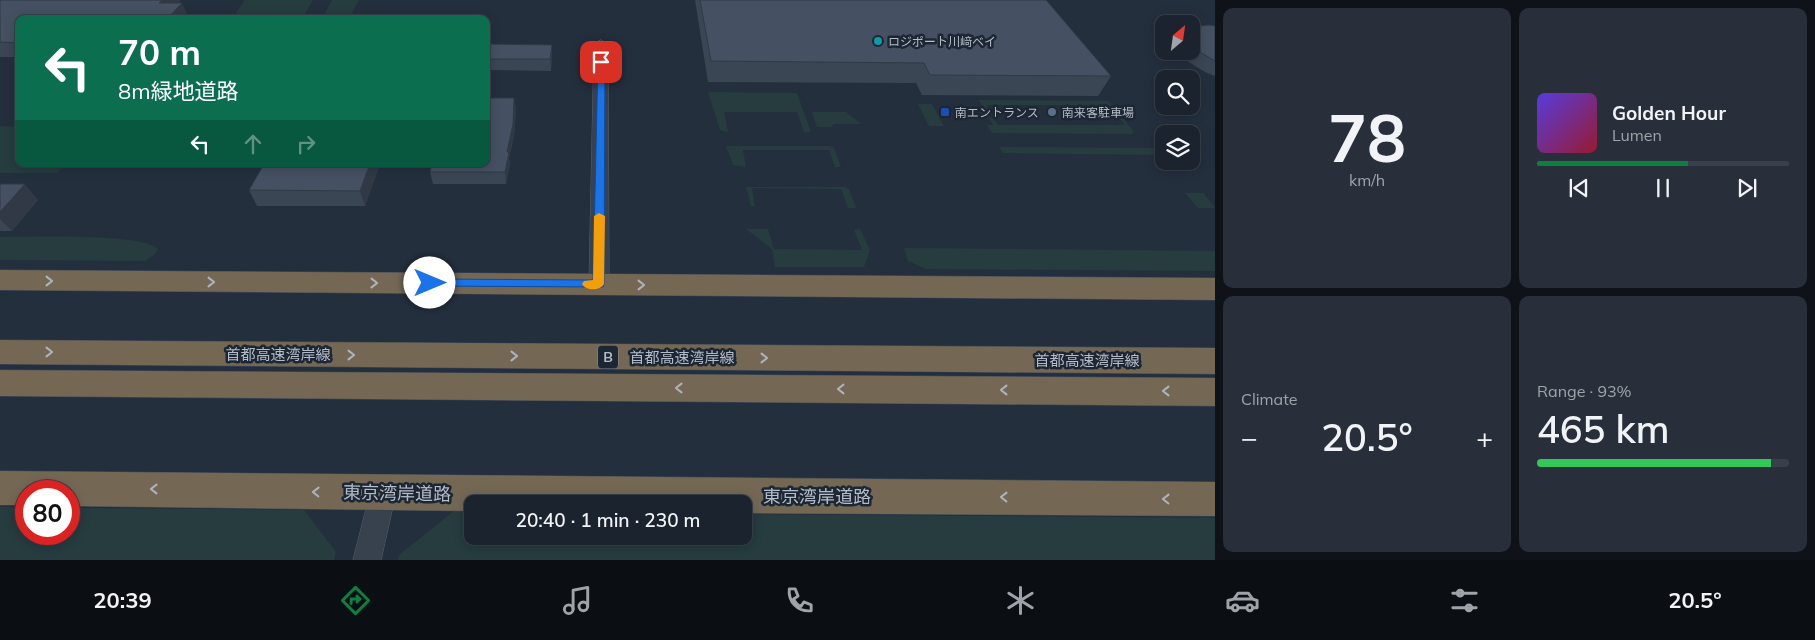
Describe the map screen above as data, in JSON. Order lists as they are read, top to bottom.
{
  "streets": {
    "highway": ["首都高速湾岸線", "B", "東京湾岸道路"]
  },
  "places": {
    "other": ["ロジポート川﨑ベイ", "南来客駐車場"],
    "transit": ["南エントランス"]
  },
  "north": "top right",
  "page": {
    "tile": [
      ["78", "km/h"],
      "Climate",
      ["Range · 93%", "465 km"]
    ],
    "turn": ["70 m", "8m緑地道路"],
    "song": ["Golden Hour", "Lumen"],
    "heat": ["−", "20.5°", "+"],
    "limit": "80",
    "trip": "20:40 · 1 min · 230 m",
    "tabs": ["20:39", "20.5°"]
  }
}
